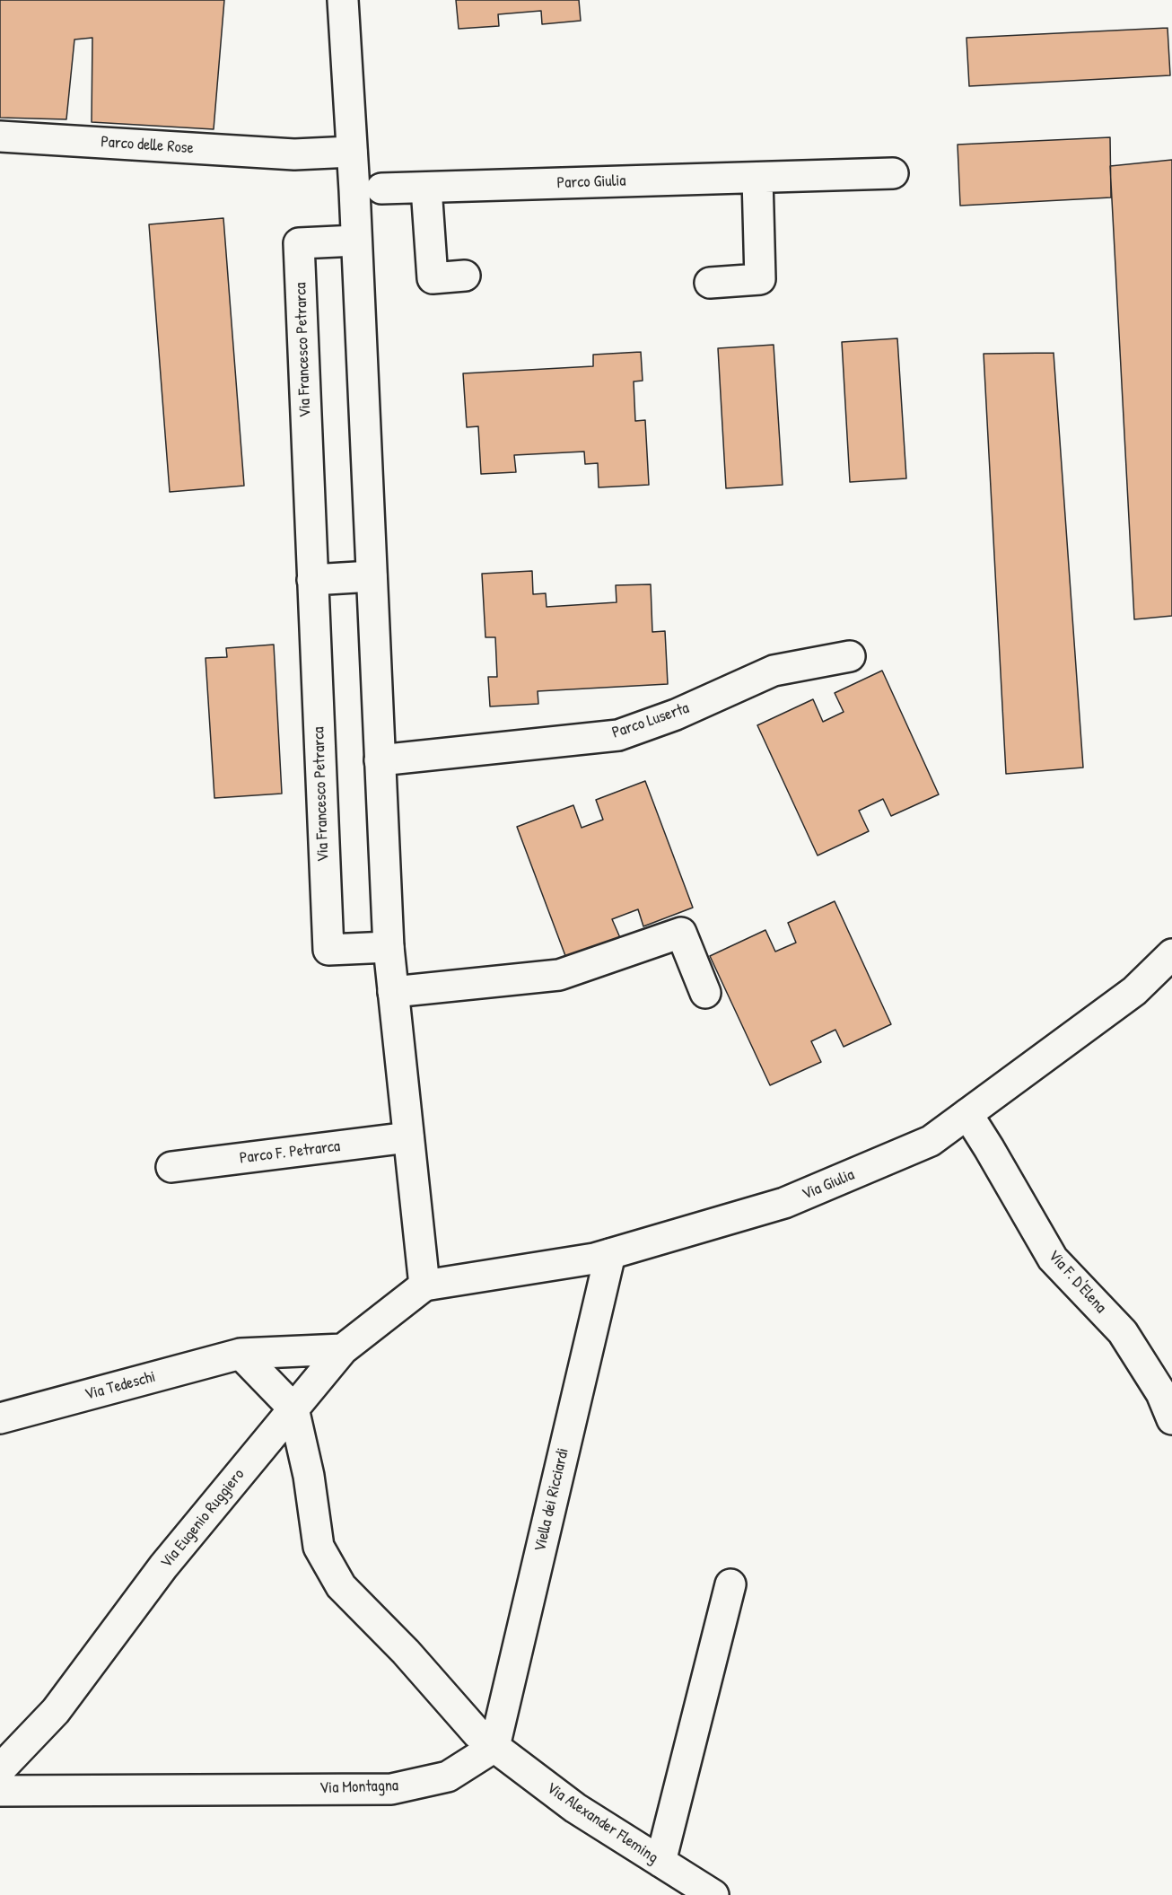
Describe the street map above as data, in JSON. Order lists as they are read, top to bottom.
{
  "streets": {
    "street": [
      "Parco delle Rose",
      "Parco Giulia",
      "Via Francesco Petrarca",
      "Parco Luserta",
      "Parco F. Petrarca",
      "Via Giulia",
      "Via F. D'Elena",
      "Via Tedeschi",
      "Viella dei Ricciardi",
      "Via Eugenio Ruggiero",
      "Via Montagna",
      "Via Alexander Fleming"
    ]
  },
  "crossings": [
    ["Via Giulia", "Via F. D'Elena"],
    ["Via Giulia", "Viella dei Ricciardi"],
    ["Via Giulia", "Via Eugenio Ruggiero"],
    ["Via Tedeschi", "Via Eugenio Ruggiero"],
    ["Viella dei Ricciardi", "Via Montagna"],
    ["Viella dei Ricciardi", "Via Alexander Fleming"],
    ["Via Montagna", "Via Alexander Fleming"]
  ]
}
